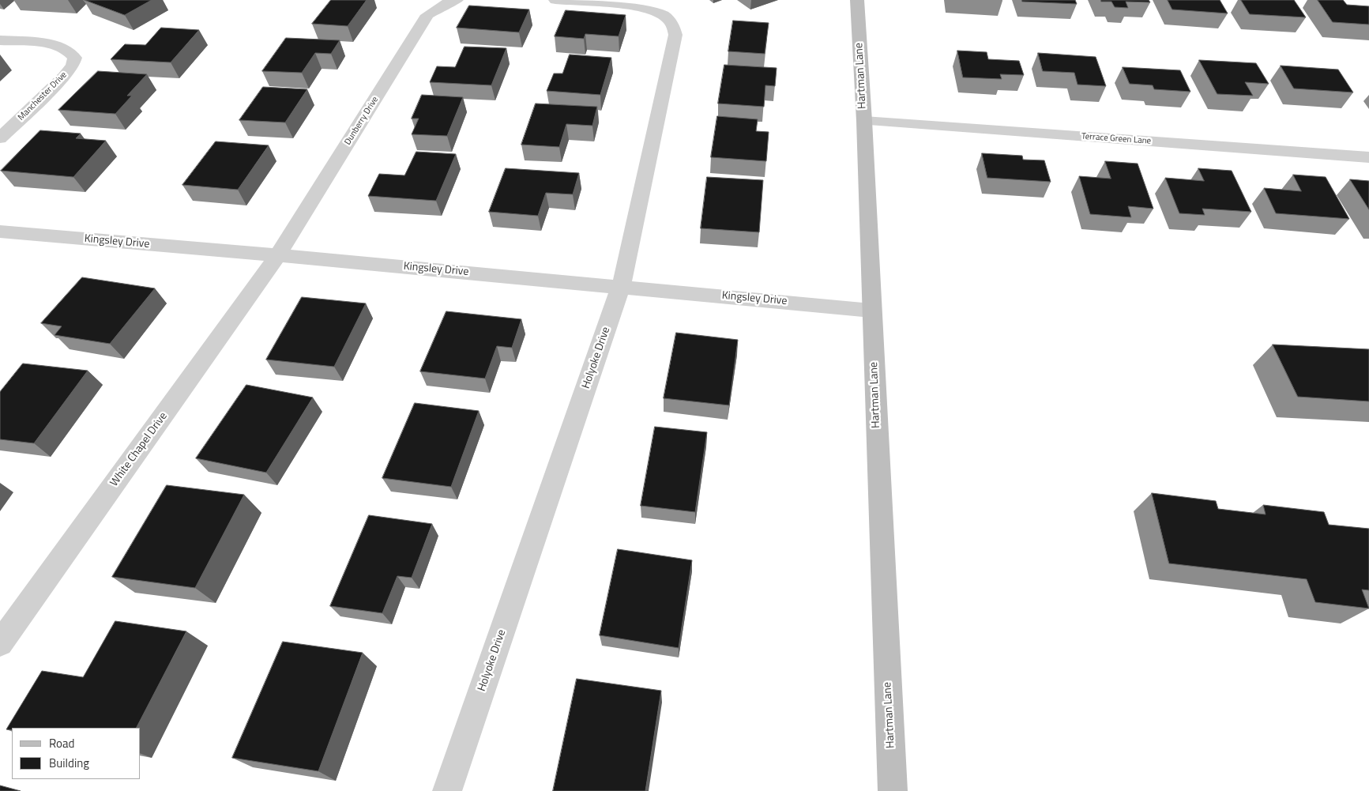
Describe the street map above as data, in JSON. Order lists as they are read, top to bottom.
{
  "streets": {
    "street": [
      "Hartman Lane",
      "Manchester Drive",
      "Dunberry Drive",
      "Terrace Green Lane",
      "Kingsley Drive",
      "Holyoke Drive",
      "White Chapel Drive"
    ]
  },
  "crossings": [
    ["Hartman Lane", "Terrace Green Lane"],
    ["Hartman Lane", "Kingsley Drive"],
    ["Dunberry Drive", "Kingsley Drive"],
    ["Dunberry Drive", "White Chapel Drive"],
    ["Kingsley Drive", "Holyoke Drive"],
    ["Kingsley Drive", "White Chapel Drive"]
  ],
  "legend": ["Road", "Building"]
}
